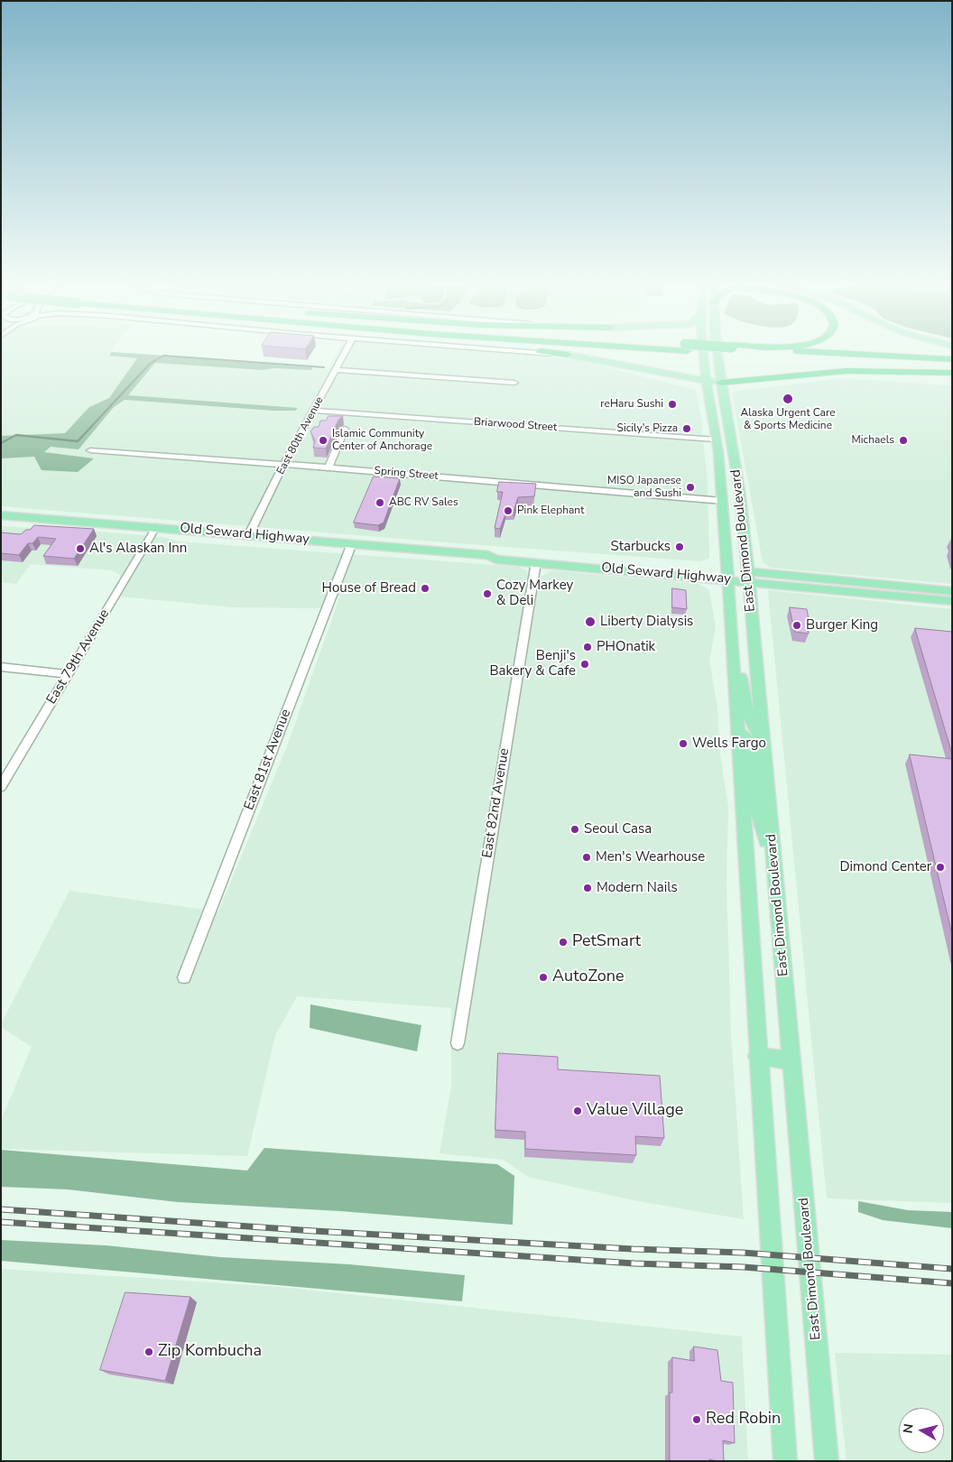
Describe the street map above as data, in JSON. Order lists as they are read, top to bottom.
{
  "streets": {
    "main road": ["Old Seward Highway", "East Dimond Boulevard"],
    "street": [
      "Briarwood Street",
      "East 80th Avenue",
      "Spring Street",
      "East 79th Avenue",
      "East 81st Avenue",
      "East 82nd Avenue"
    ]
  },
  "crossings": [
    ["Briarwood Street", "East 80th Avenue"],
    ["Briarwood Street", "East Dimond Boulevard"],
    ["East 80th Avenue", "Spring Street"],
    ["East 80th Avenue", "Old Seward Highway"],
    ["Spring Street", "East Dimond Boulevard"],
    ["Old Seward Highway", "East Dimond Boulevard"],
    ["Old Seward Highway", "East 79th Avenue"],
    ["Old Seward Highway", "East 81st Avenue"],
    ["Old Seward Highway", "East 82nd Avenue"]
  ],
  "places": [
    "Alaska Urgent Care & Sports Medicine",
    "reHaru Sushi",
    "Sicily's Pizza",
    "Islamic Community Center of Anchorage",
    "Michaels",
    "MISO Japanese and Sushi",
    "ABC RV Sales",
    "Pink Elephant",
    "Starbucks",
    "Al's Alaskan Inn",
    "House of Bread",
    "Cozy Markey & Deli",
    "Liberty Dialysis",
    "Burger King",
    "PHOnatik",
    "Benji's Bakery & Cafe",
    "Wells Fargo",
    "Seoul Casa",
    "Men's Wearhouse",
    "Dimond Center",
    "Modern Nails",
    "PetSmart",
    "AutoZone",
    "Value Village",
    "Zip Kombucha",
    "Red Robin"
  ],
  "north": "left"
}
